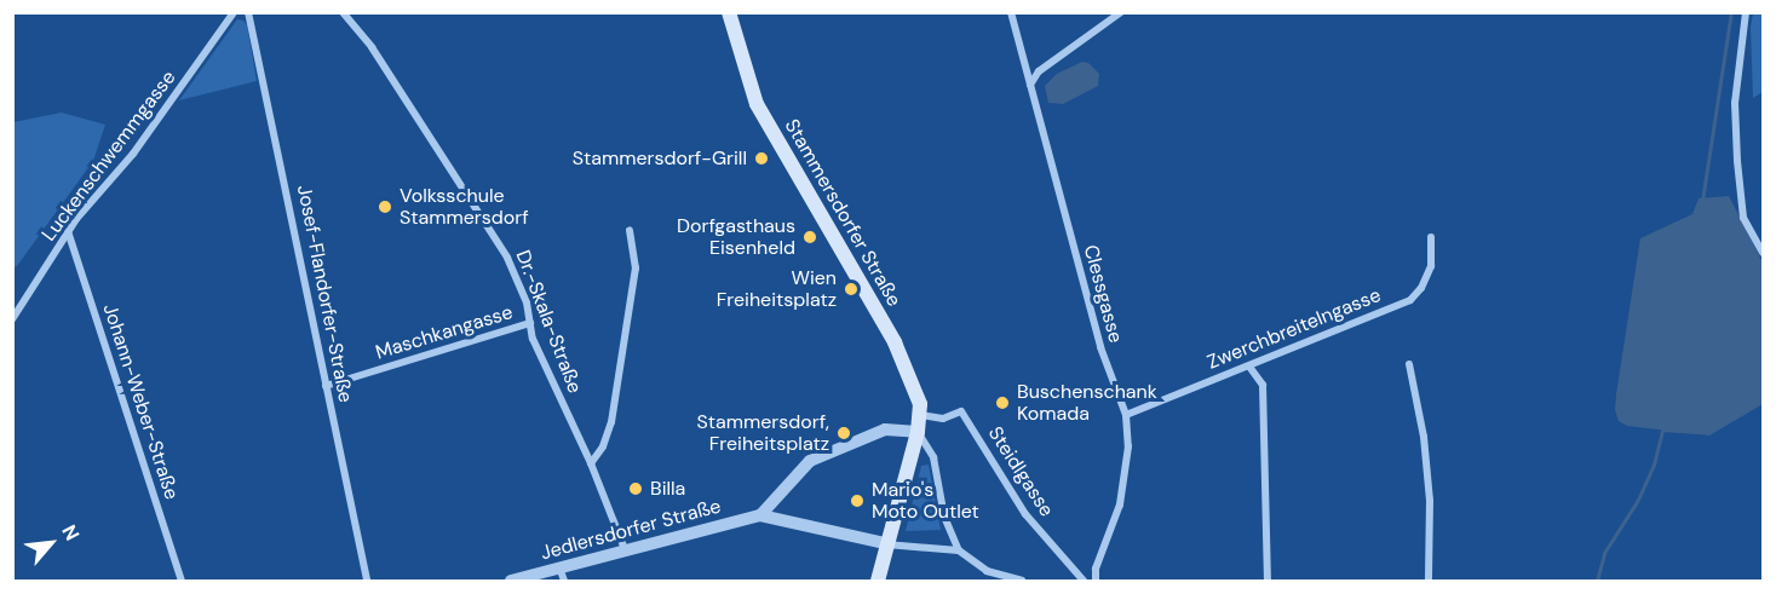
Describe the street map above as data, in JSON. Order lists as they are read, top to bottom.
{
  "streets": {
    "main road": ["Stammersdorfer Straße"],
    "street": [
      "Luckenschwemmgasse",
      "Josef-Flandorfer-Straße",
      "Clessgasse",
      "Dr.-Skala-Straße",
      "Zwerchbreitelngasse",
      "Maschkangasse",
      "Johann-Weber-Straße",
      "Steidlgasse",
      "Jedlersdorfer Straße"
    ]
  },
  "crossings": [
    ["Luckenschwemmgasse", "Johann-Weber-Straße"],
    ["Stammersdorfer Straße", "Steidlgasse"],
    ["Josef-Flandorfer-Straße", "Maschkangasse"],
    ["Clessgasse", "Zwerchbreitelngasse"],
    ["Dr.-Skala-Straße", "Maschkangasse"],
    ["Dr.-Skala-Straße", "Jedlersdorfer Straße"]
  ],
  "places": [
    "Stammersdorf-Grill",
    "Volksschule Stammersdorf",
    "Dorfgasthaus Eisenheld",
    "Wien Freiheitsplatz",
    "Buschenschank Komada",
    "Stammersdorf, Freiheitsplatz",
    "Billa",
    "Mario's Moto Outlet"
  ],
  "north": "top right"
}
